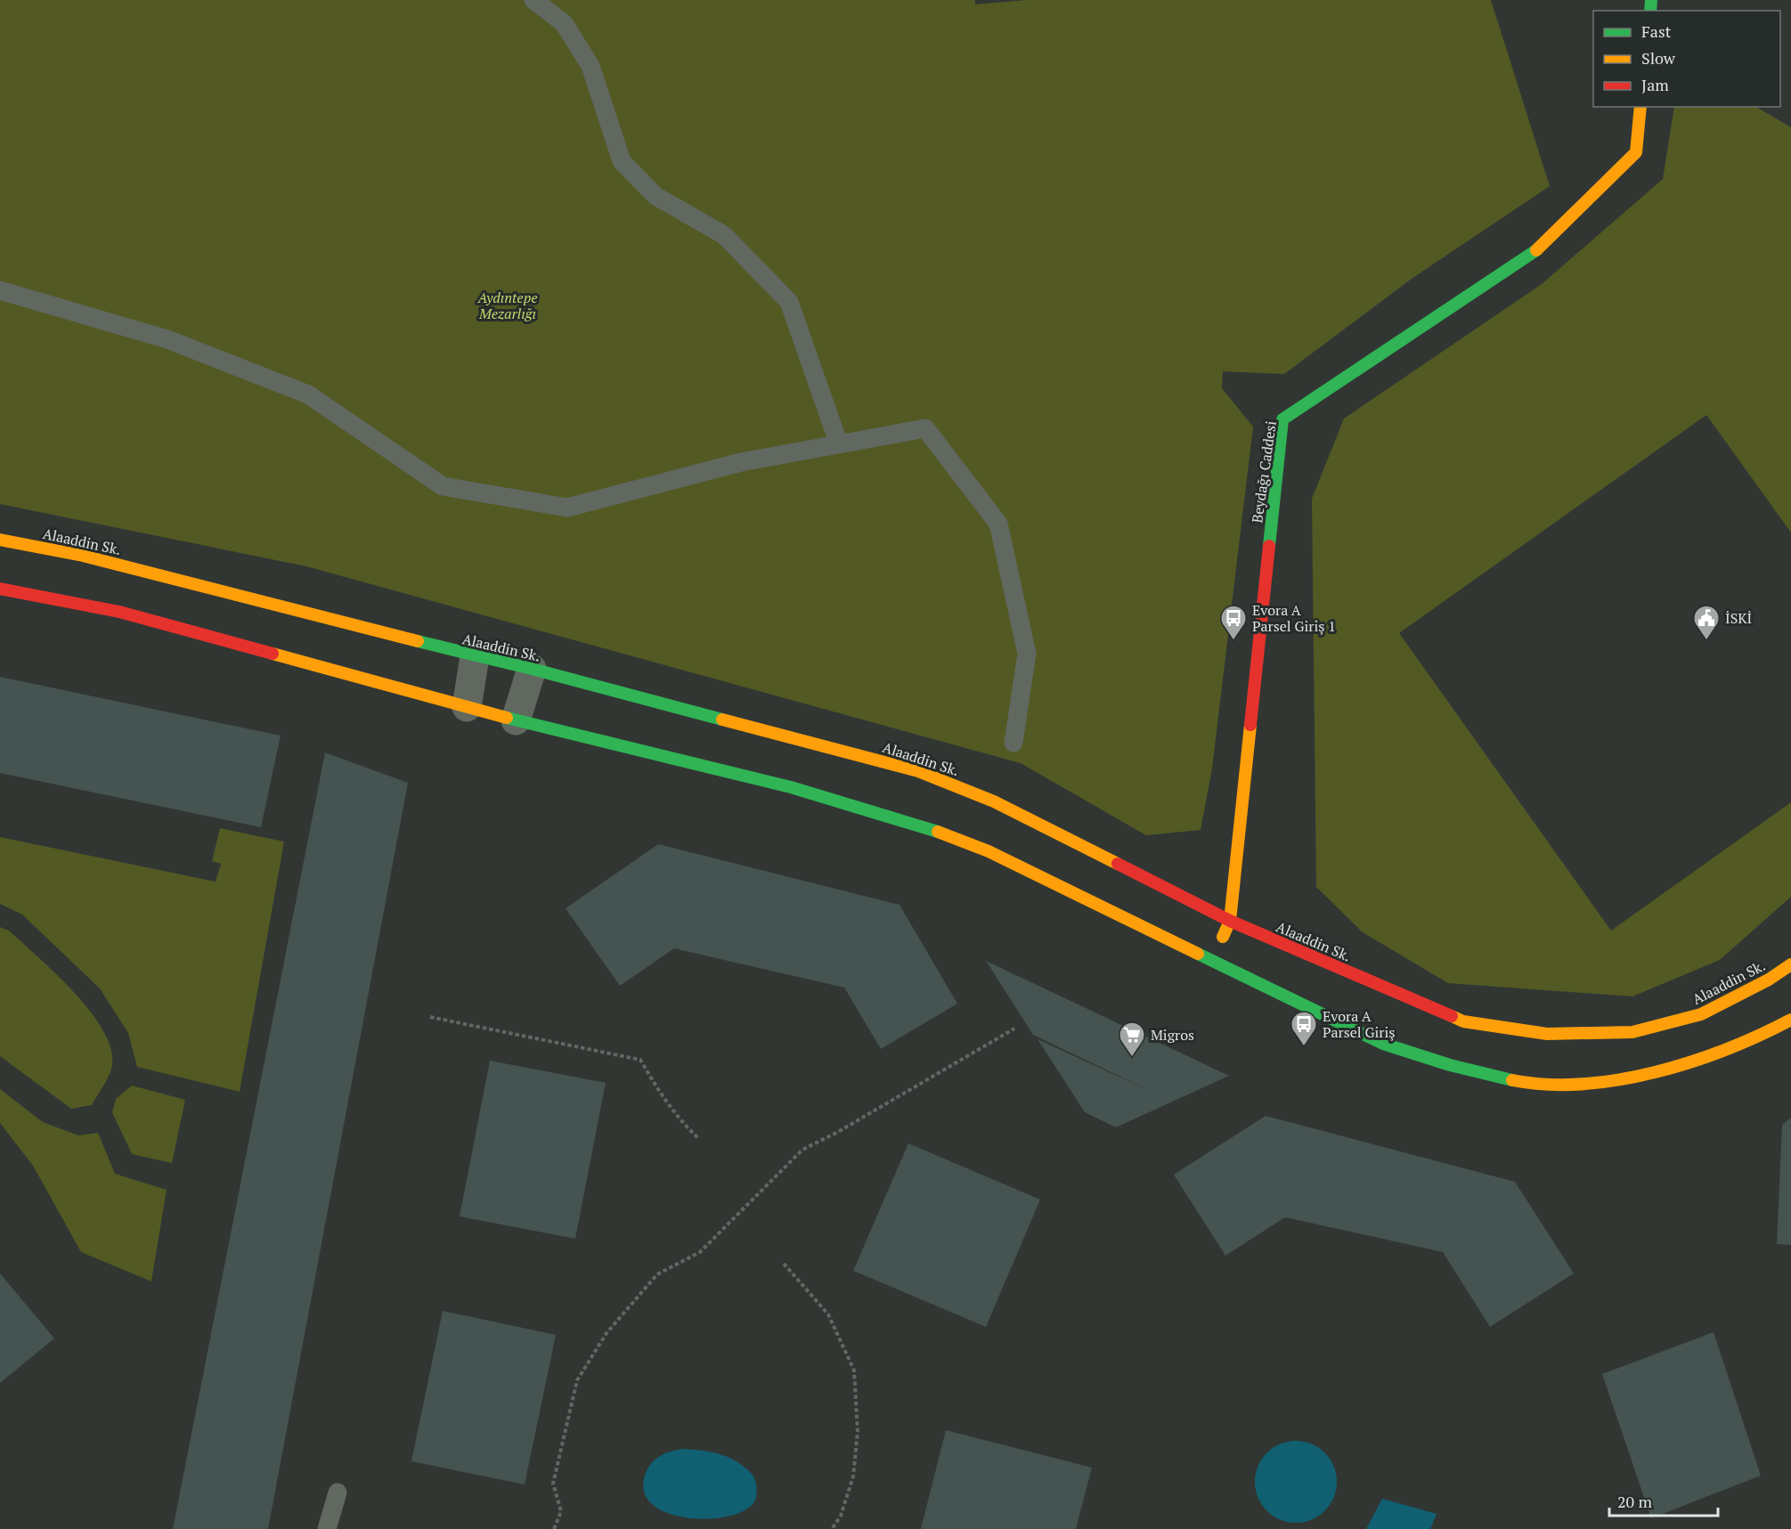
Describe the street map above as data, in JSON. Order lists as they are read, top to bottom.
{
  "streets": {
    "street": ["Beydağı Caddesi", "Alaaddin Sk."]
  },
  "crossings": [
    ["Beydağı Caddesi", "Alaaddin Sk."]
  ],
  "parks": ["Aydıntepe Mezarlığı"],
  "places": {
    "bus stop": ["Evora A Parsel Giriş 1", "Evora A Parsel Giriş"],
    "public building": ["İSKİ"],
    "supermarket": ["Migros"]
  },
  "legend": ["Fast", "Slow", "Jam"],
  "scale_bar": "20 m"
}
